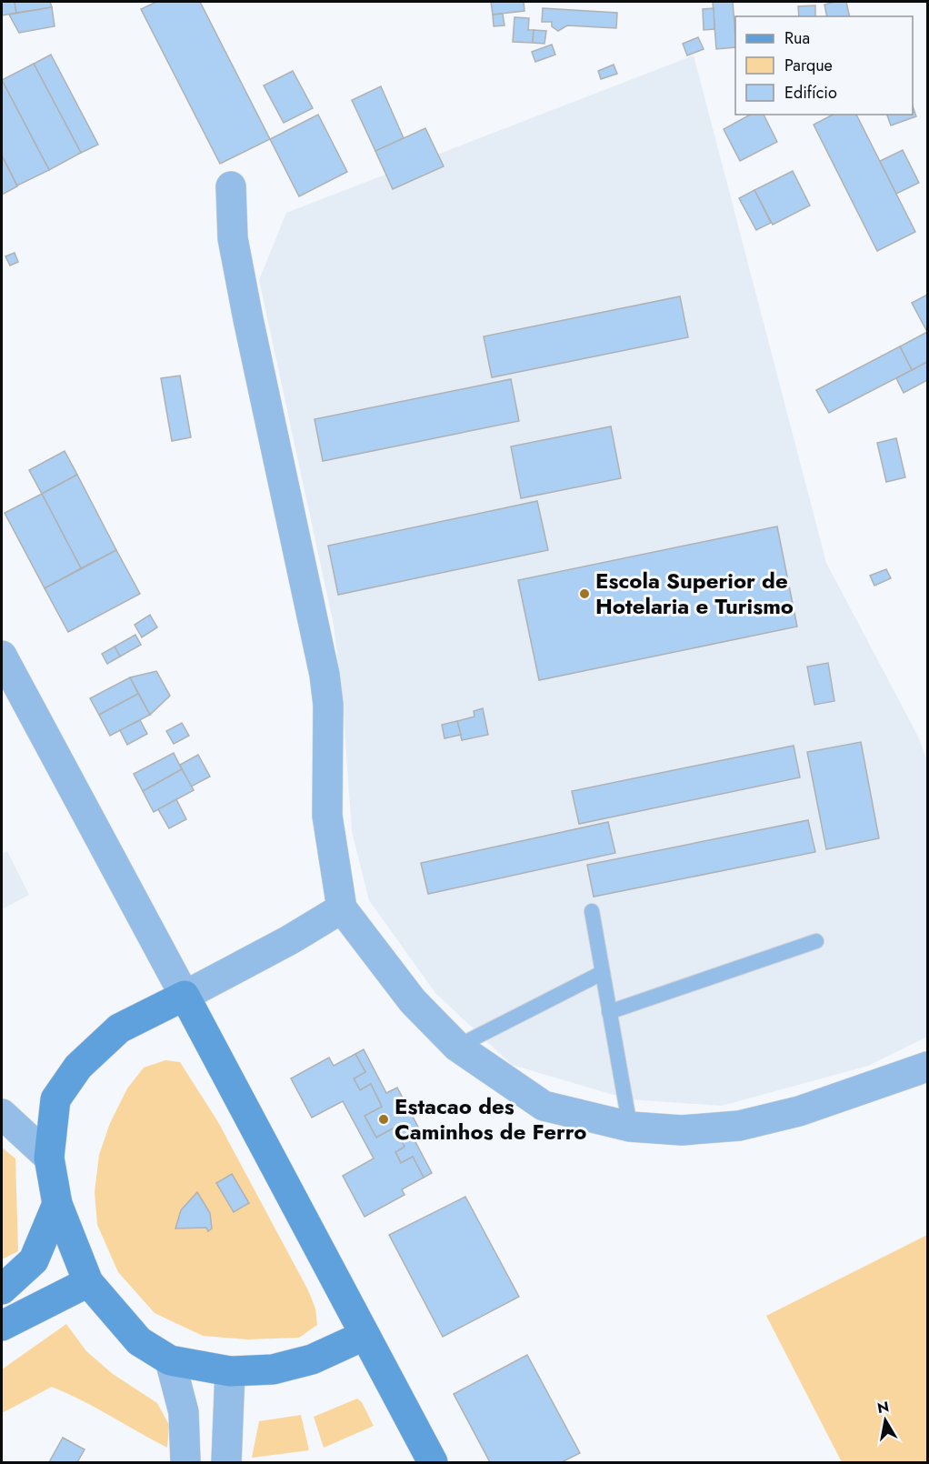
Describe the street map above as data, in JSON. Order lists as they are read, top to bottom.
{
  "places": ["Escola Superior de Hotelaria e Turismo", "Estacao des Caminhos de Ferro"],
  "legend": ["Rua", "Parque", "Edifício"],
  "north": "top"
}
